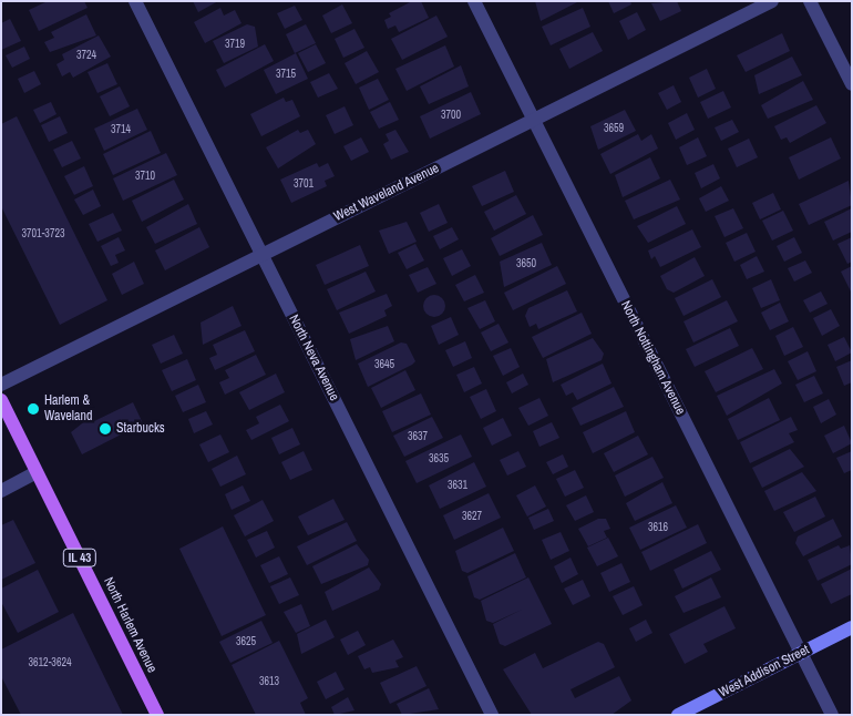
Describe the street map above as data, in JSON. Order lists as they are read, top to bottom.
{
  "streets": {
    "main road": ["IL 43", "North Harlem Avenue"],
    "street": [
      "West Waveland Avenue",
      "North Neva Avenue",
      "North Nottingham Avenue",
      "West Addison Street"
    ]
  },
  "crossings": [
    ["West Waveland Avenue", "North Neva Avenue"],
    ["West Waveland Avenue", "North Nottingham Avenue"],
    ["North Nottingham Avenue", "West Addison Street"]
  ],
  "places": ["Harlem & Waveland", "Starbucks"],
  "house_numbers": [
    "3719",
    "3724",
    "3715",
    "3700",
    "3659",
    "3714",
    "3710",
    "3701",
    "3701-3723",
    "3650",
    "3645",
    "3637",
    "3635",
    "3631",
    "3627",
    "3616",
    "3625",
    "3612-3624",
    "3613"
  ]
}
